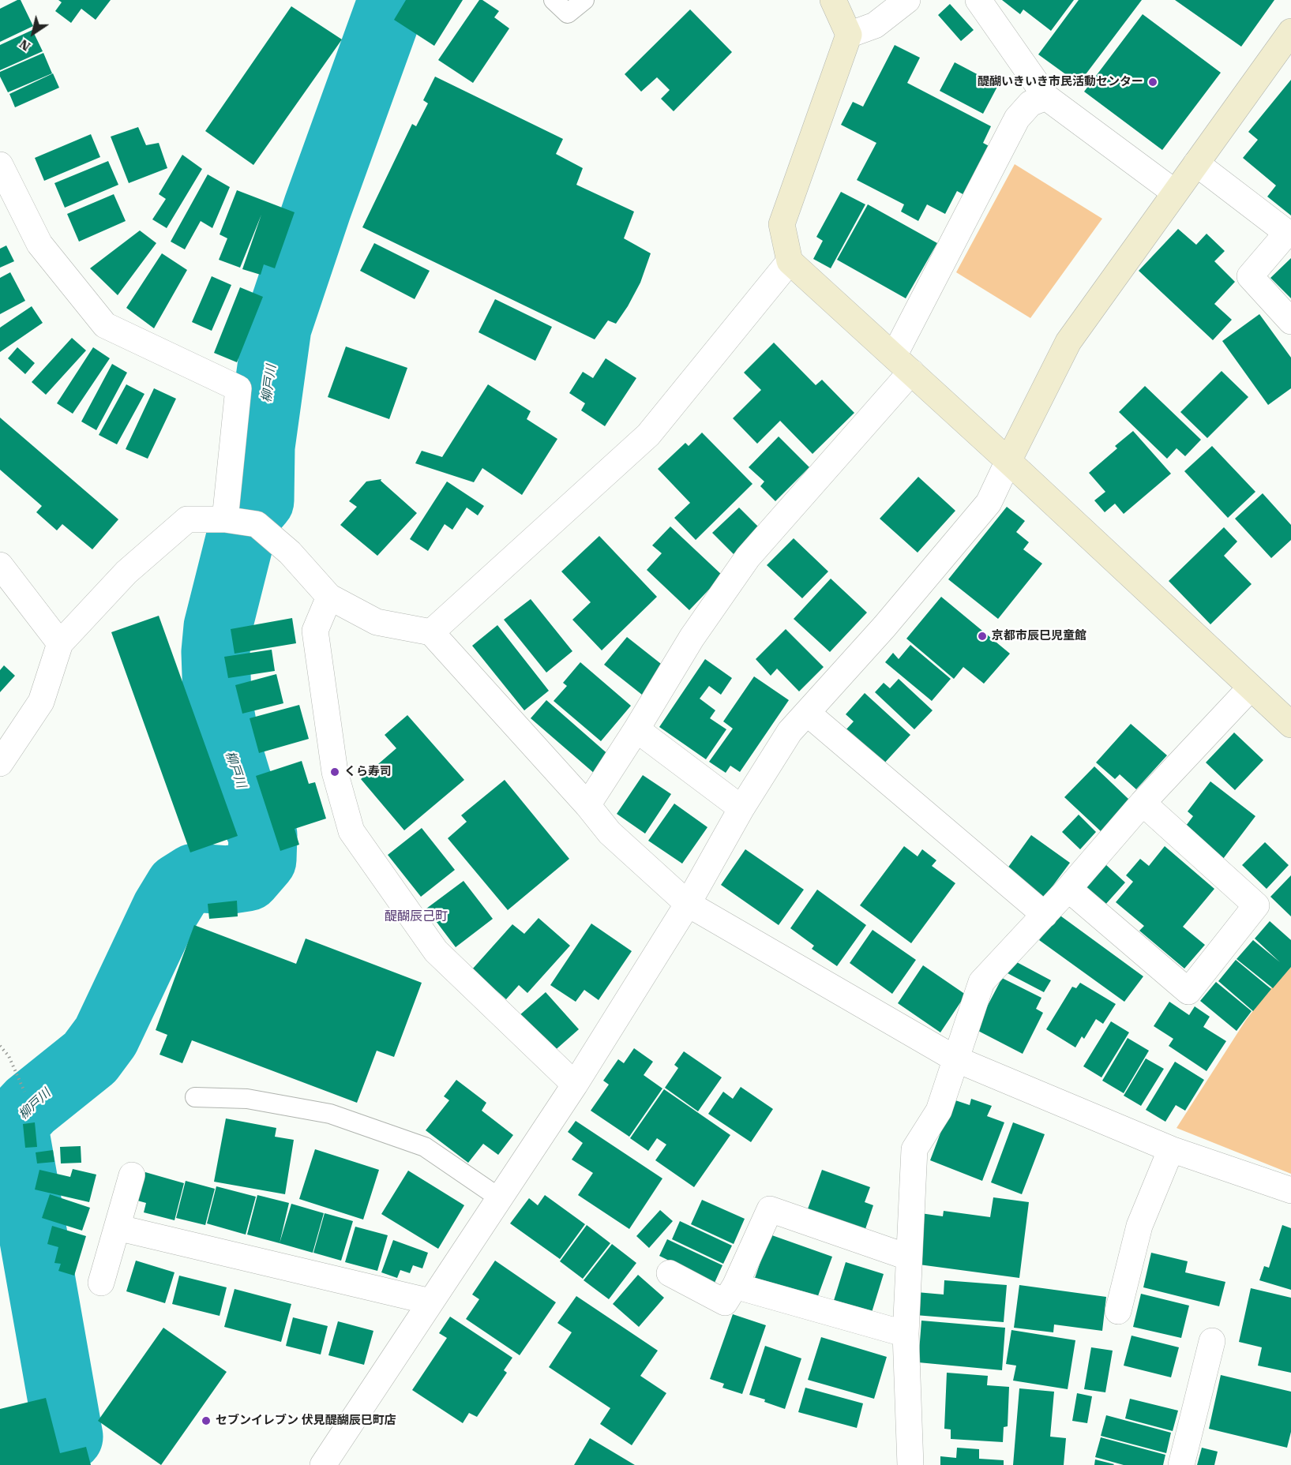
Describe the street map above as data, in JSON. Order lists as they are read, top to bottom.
{
  "districts": ["醍醐辰己町"],
  "water": ["柳戸川"],
  "places": [
    "醍醐いきいき市民活動センター",
    "京都市辰巳児童館",
    "くら寿司",
    "セブンイレブン 伏見醍醐辰巳町店"
  ],
  "north": "bottom left"
}
